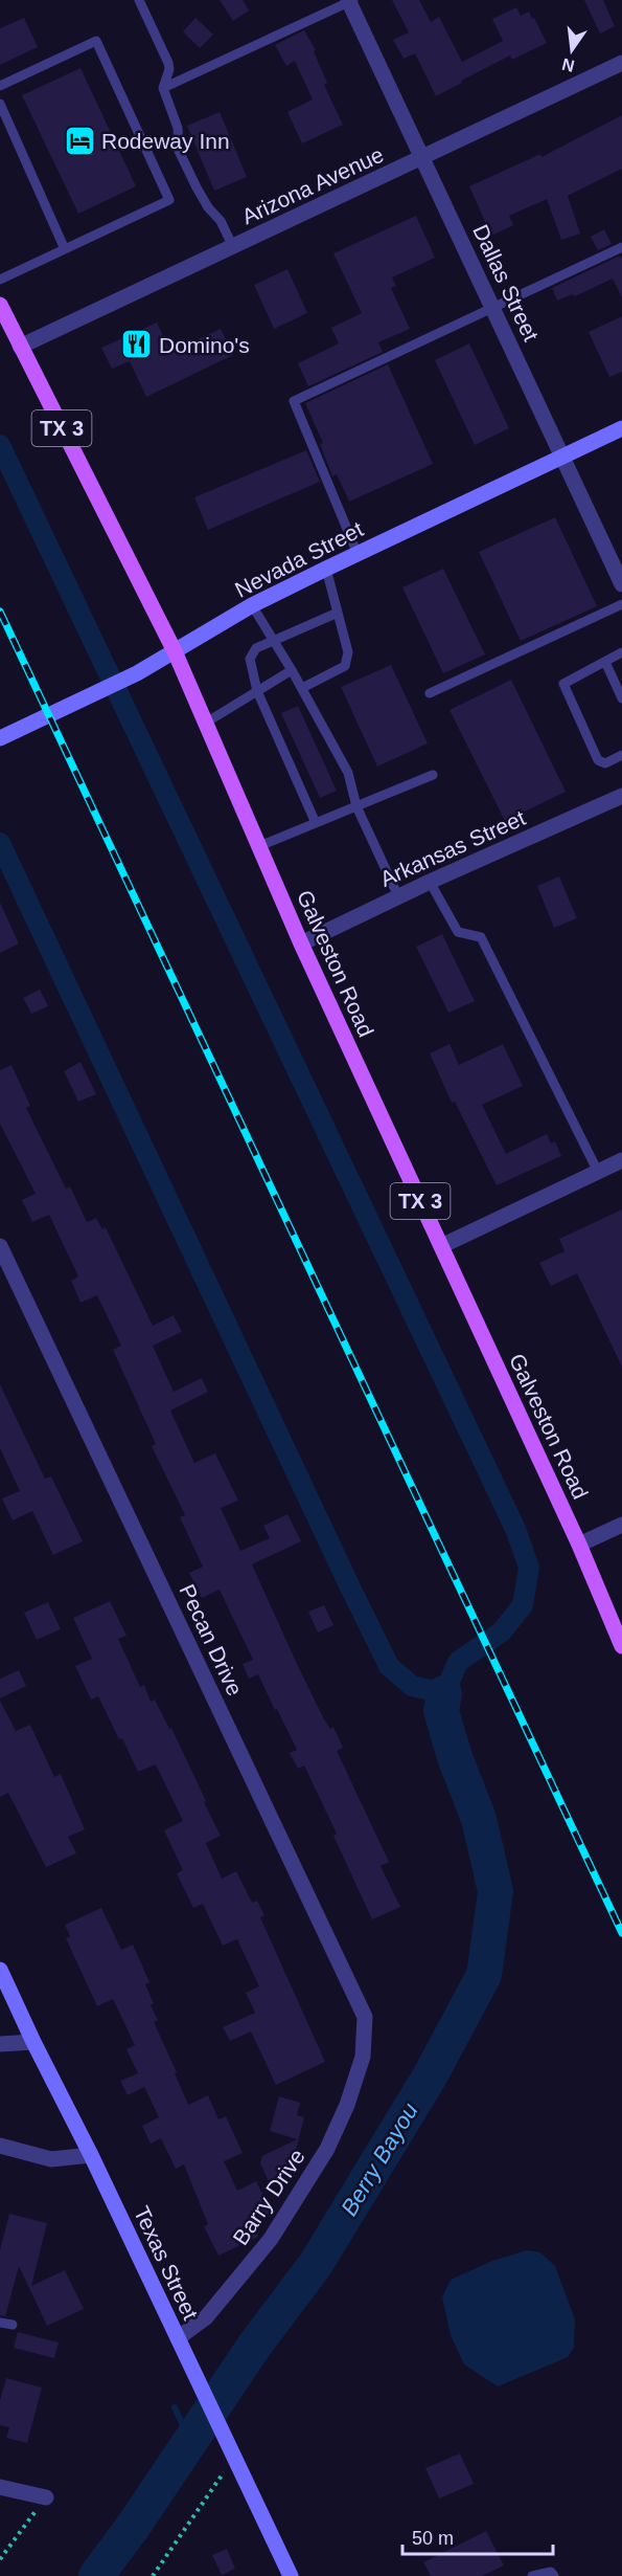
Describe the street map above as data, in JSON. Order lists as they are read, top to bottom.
{
  "streets": {
    "main road": ["TX 3", "Galveston Road"],
    "street": [
      "Arizona Avenue",
      "Dallas Street",
      "Nevada Street",
      "Arkansas Street",
      "Pecan Drive",
      "Barry Drive",
      "Texas Street"
    ]
  },
  "crossings": [
    ["Arizona Avenue", "Dallas Street"],
    ["Arizona Avenue", "Galveston Road"],
    ["Dallas Street", "Nevada Street"],
    ["Nevada Street", "Galveston Road"],
    ["Arkansas Street", "Galveston Road"],
    ["Pecan Drive", "Barry Drive"],
    ["Barry Drive", "Texas Street"]
  ],
  "water": ["Berry Bayou"],
  "places": {
    "hotel": ["Rodeway Inn"],
    "restaurant": ["Domino's"]
  },
  "scale_bar": "50 m",
  "north": "bottom"
}
